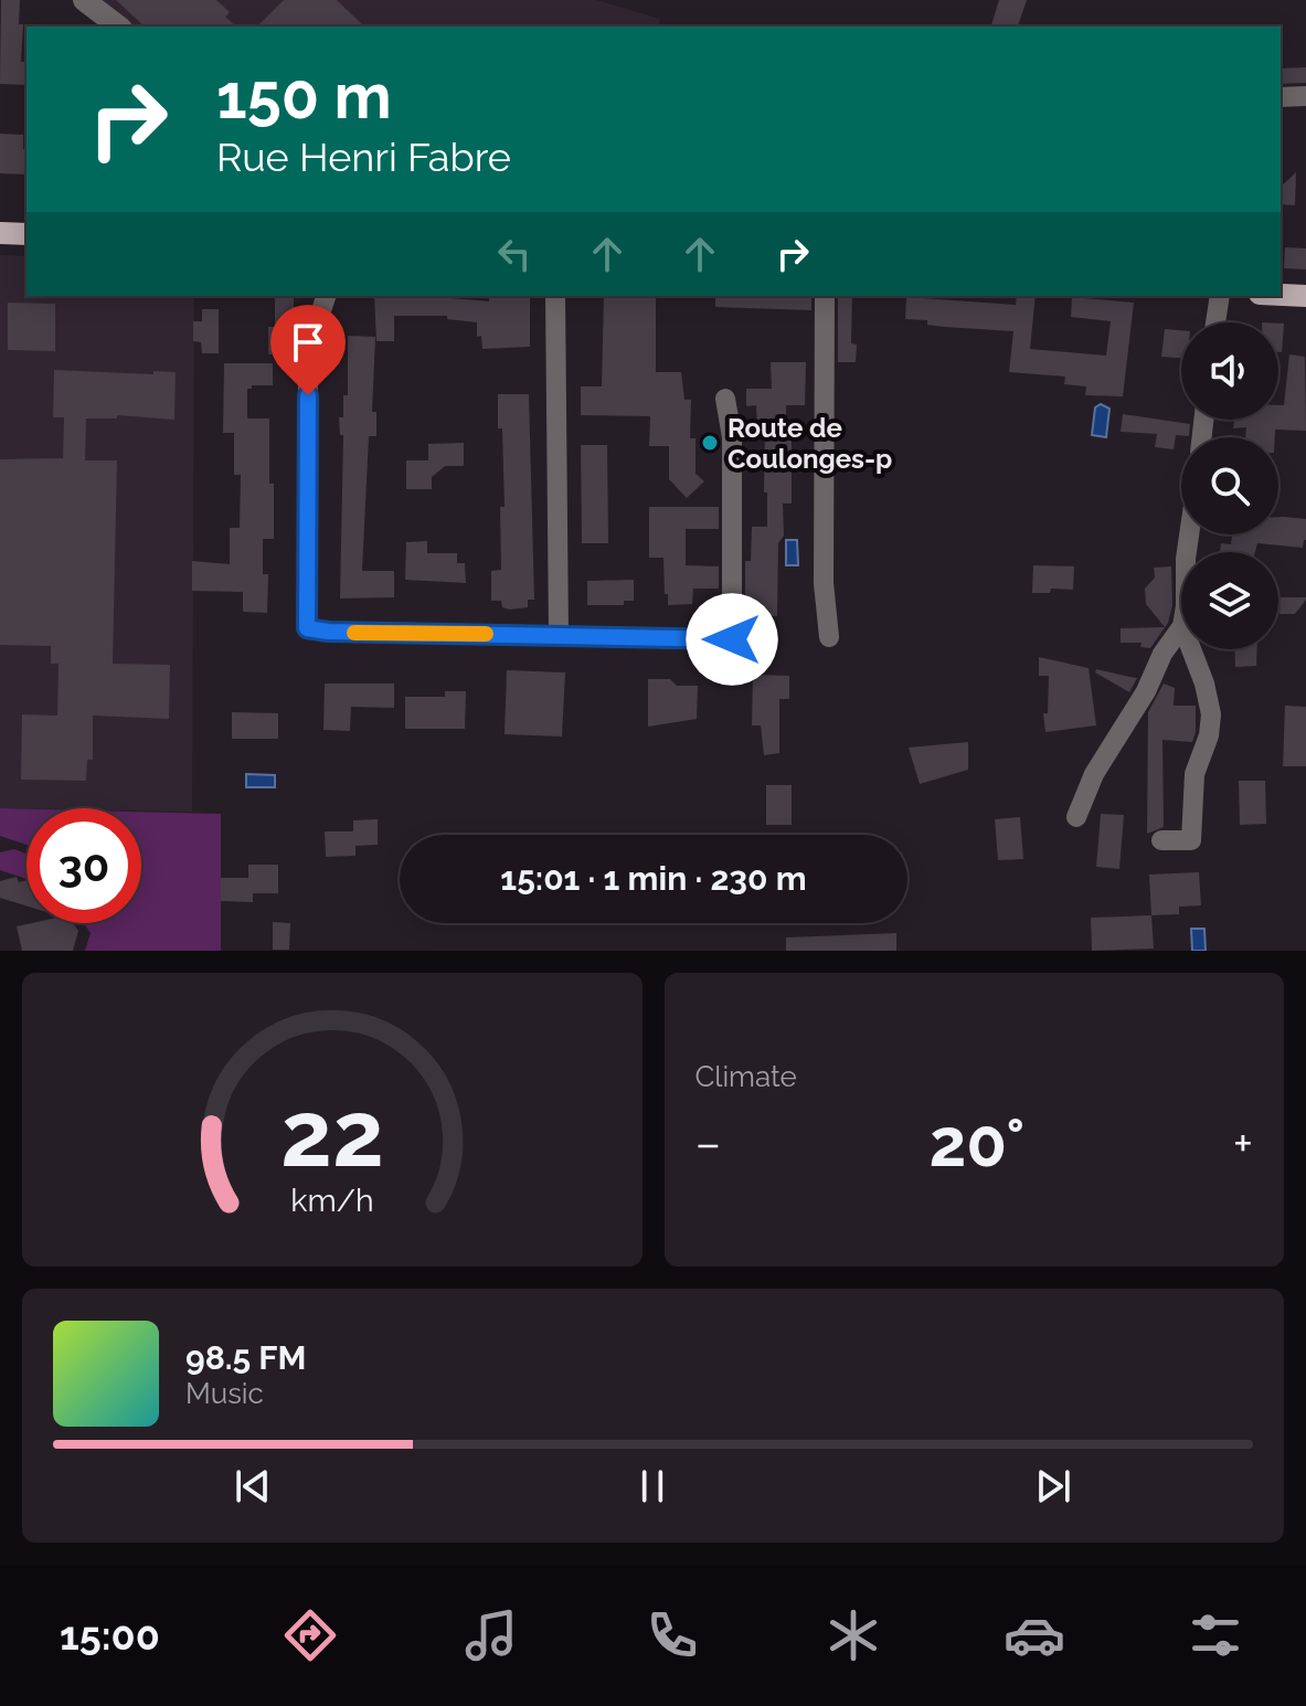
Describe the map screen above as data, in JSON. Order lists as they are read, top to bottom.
{
  "places": ["Route de Coulonges-p"],
  "page": {
    "turn": ["150 m", "Rue Henri Fabre"],
    "limit": "30",
    "trip": "15:01 · 1 min · 230 m",
    "tile": "Climate",
    "heat": ["−", "20°", "+"],
    "song": ["98.5 FM", "Music"],
    "tabs": "15:00",
    "gauge": ["22", "km/h"]
  }
}
